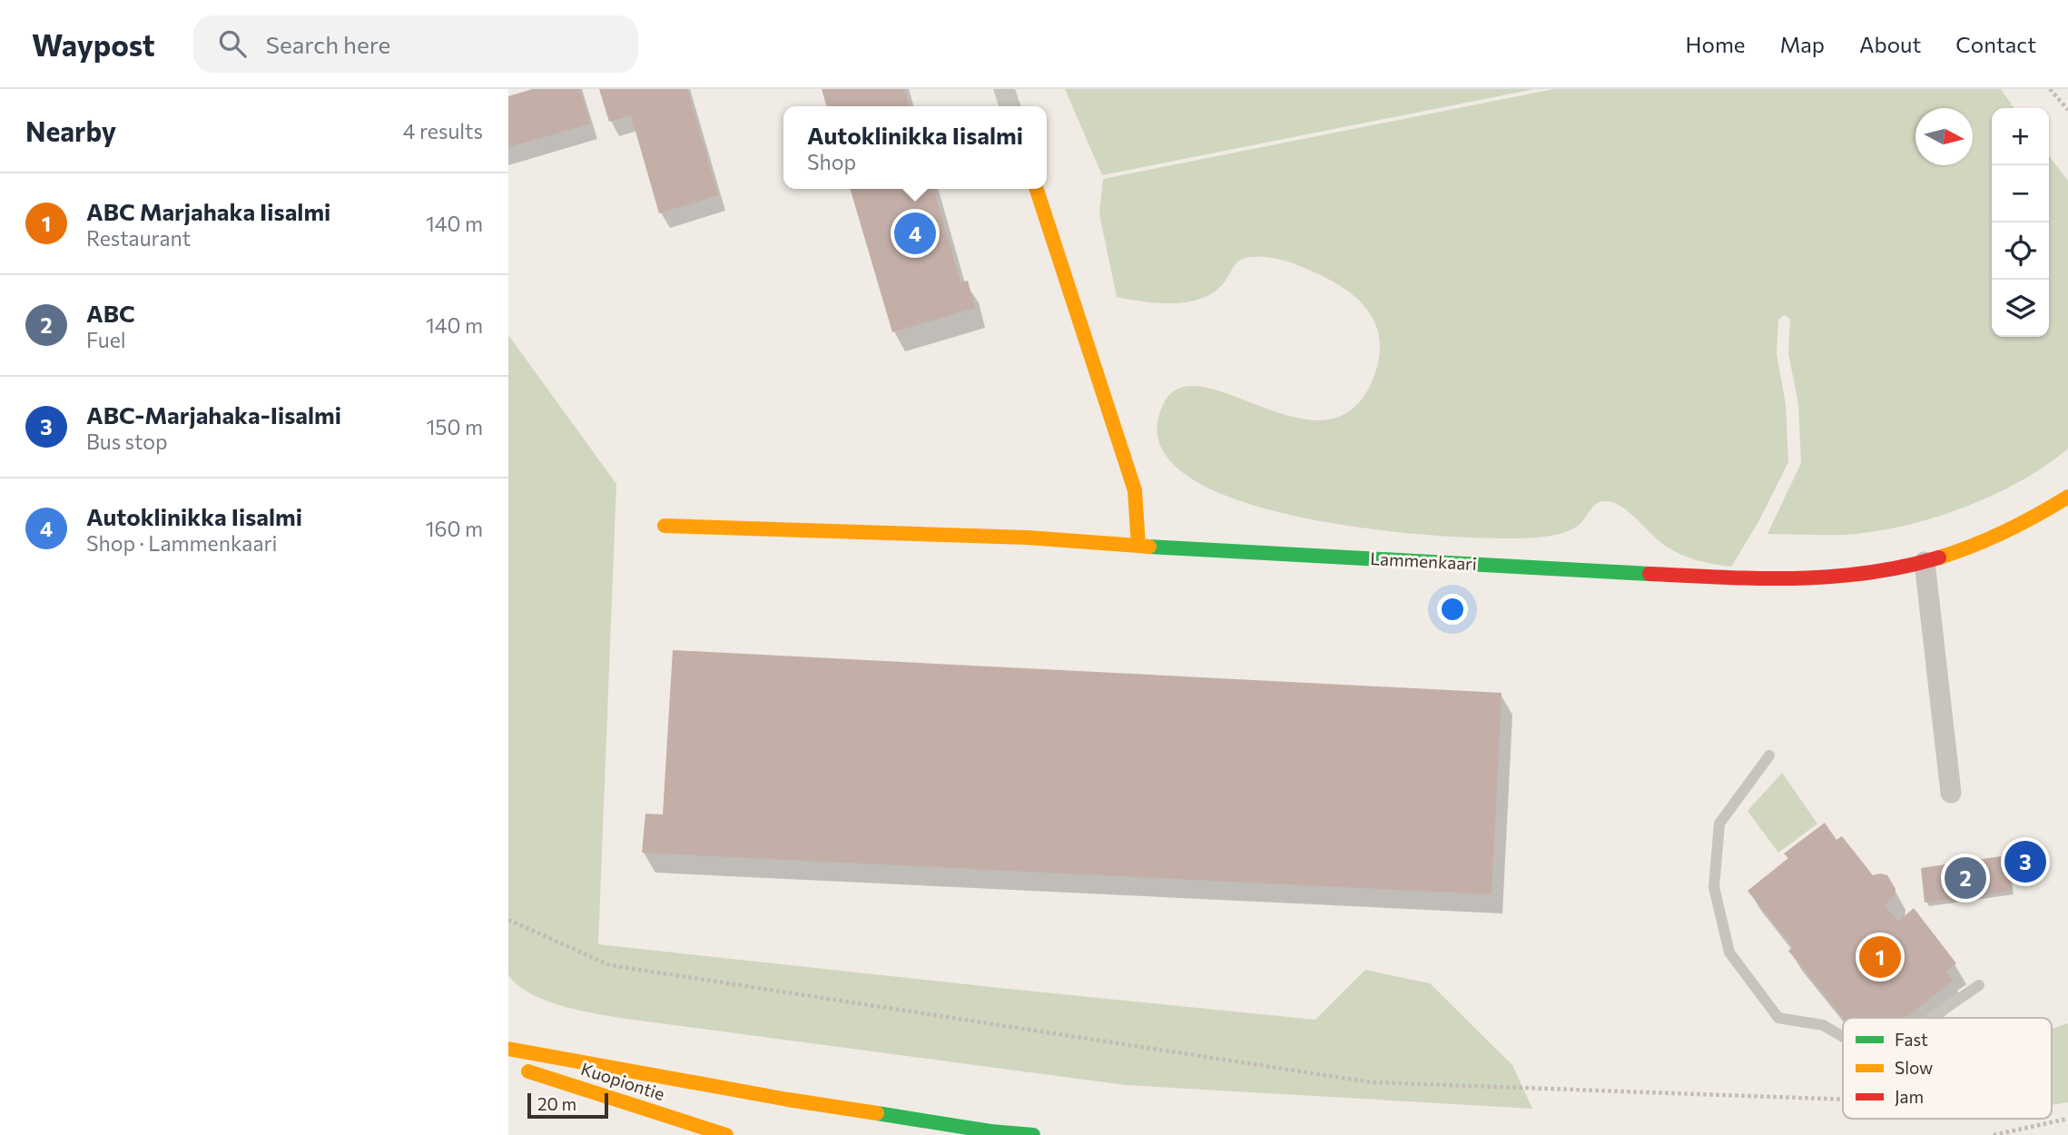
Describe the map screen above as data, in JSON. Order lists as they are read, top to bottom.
{
  "streets": {
    "main road": ["Lammenkaari", "Kuopiontie"]
  },
  "legend": ["Fast", "Slow", "Jam"],
  "scale_bar": "20 m",
  "north": "right",
  "page": {
    "header": "Waypost",
    "search": "Search here",
    "nav": [
      "Home",
      "Map",
      "About",
      "Contact"
    ],
    "heading": ["Nearby", "4 results"],
    "popup": ["Autoklinikka Iisalmi", "Shop"],
    "map_buttons": ["+", "−"],
    "list": [
      {
        "mark": "1",
        "name": "ABC Marjahaka Iisalmi",
        "note": "Restaurant",
        "value": "140 m"
      },
      {
        "mark": "2",
        "name": "ABC",
        "note": "Fuel",
        "value": "140 m"
      },
      {
        "mark": "3",
        "name": "ABC-Marjahaka-Iisalmi",
        "note": "Bus stop",
        "value": "150 m"
      },
      {
        "mark": "4",
        "name": "Autoklinikka Iisalmi",
        "note": "Shop · Lammenkaari",
        "value": "160 m"
      }
    ],
    "pins": [
      "4",
      "3",
      "2",
      "1"
    ],
    "scale": "20 m"
  }
}
